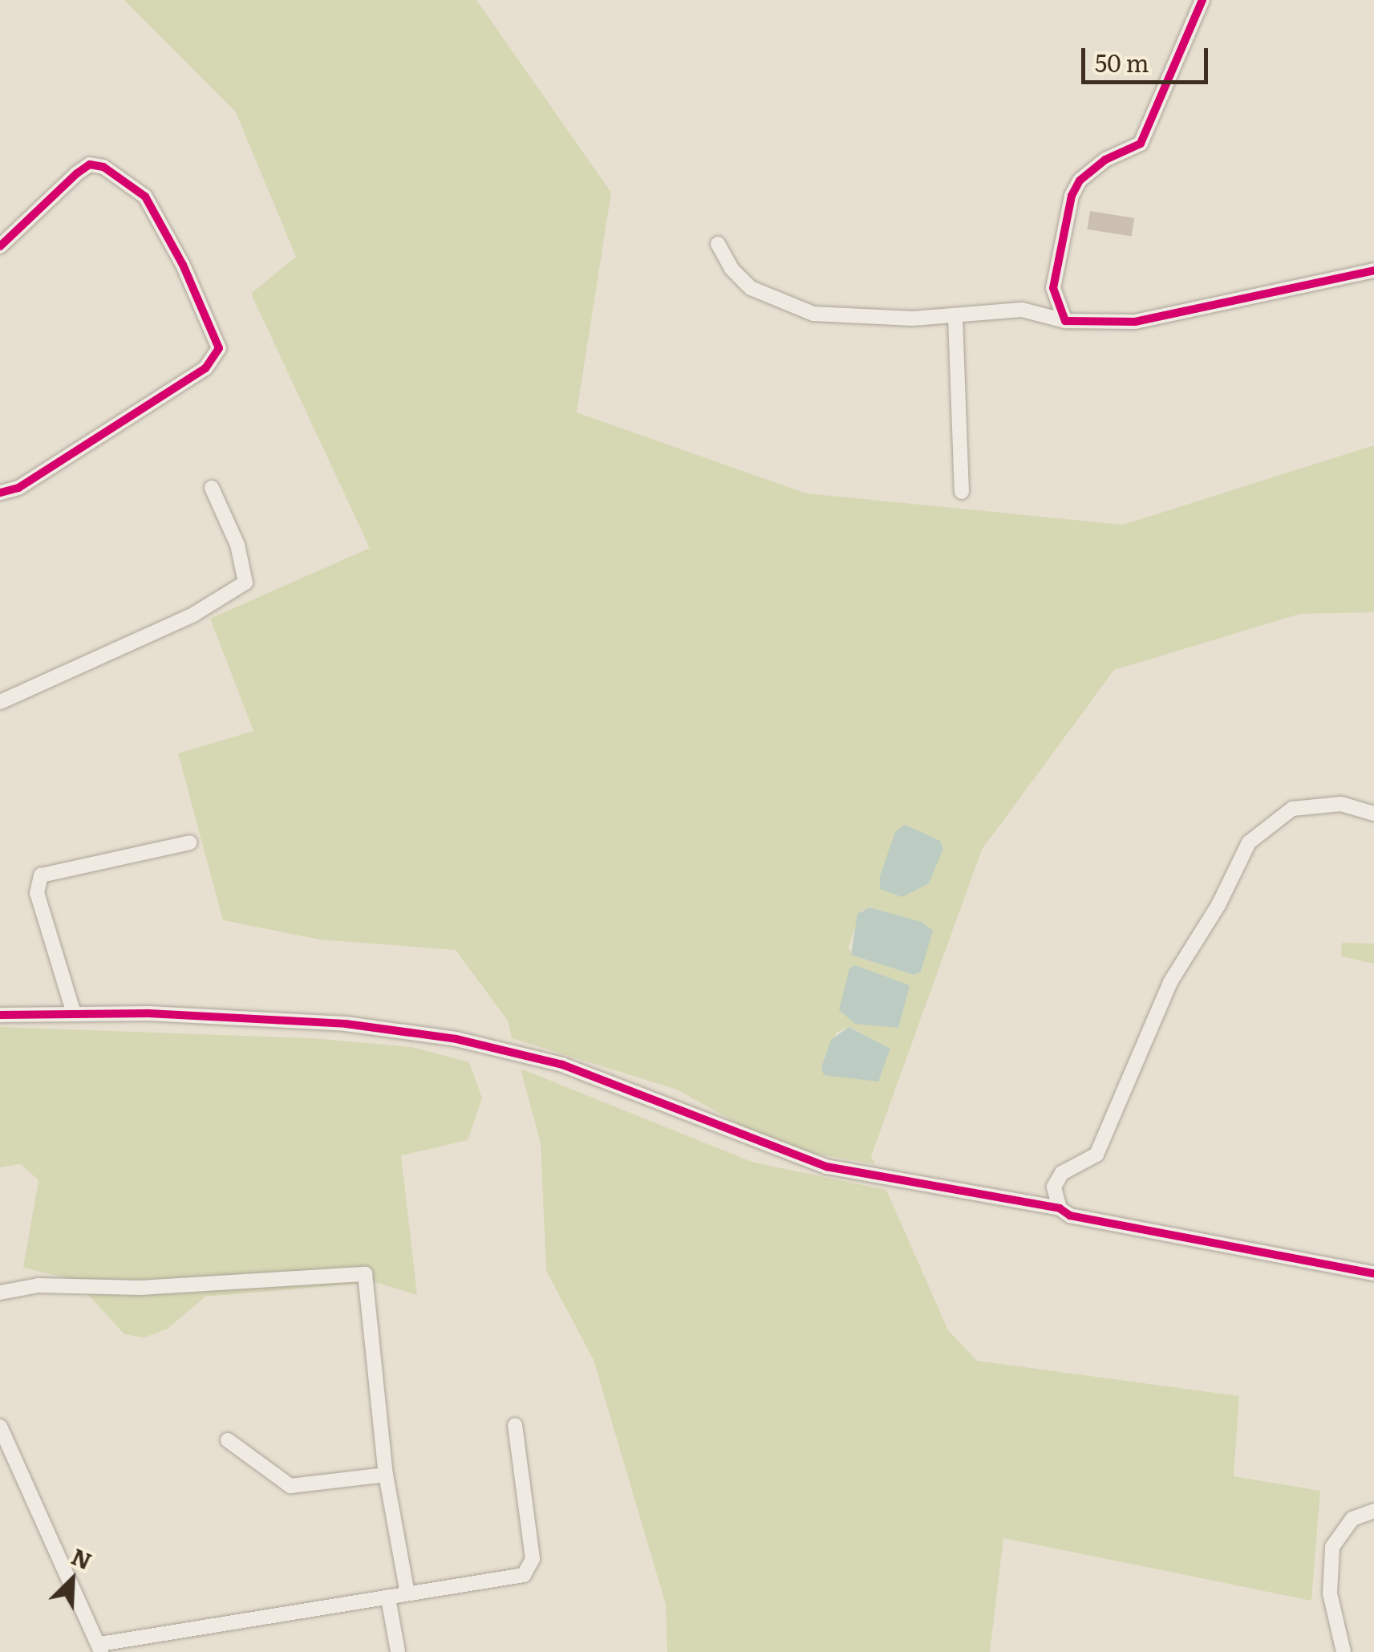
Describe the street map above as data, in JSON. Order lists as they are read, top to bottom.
{
  "scale_bar": "50 m",
  "north": "top right"
}
